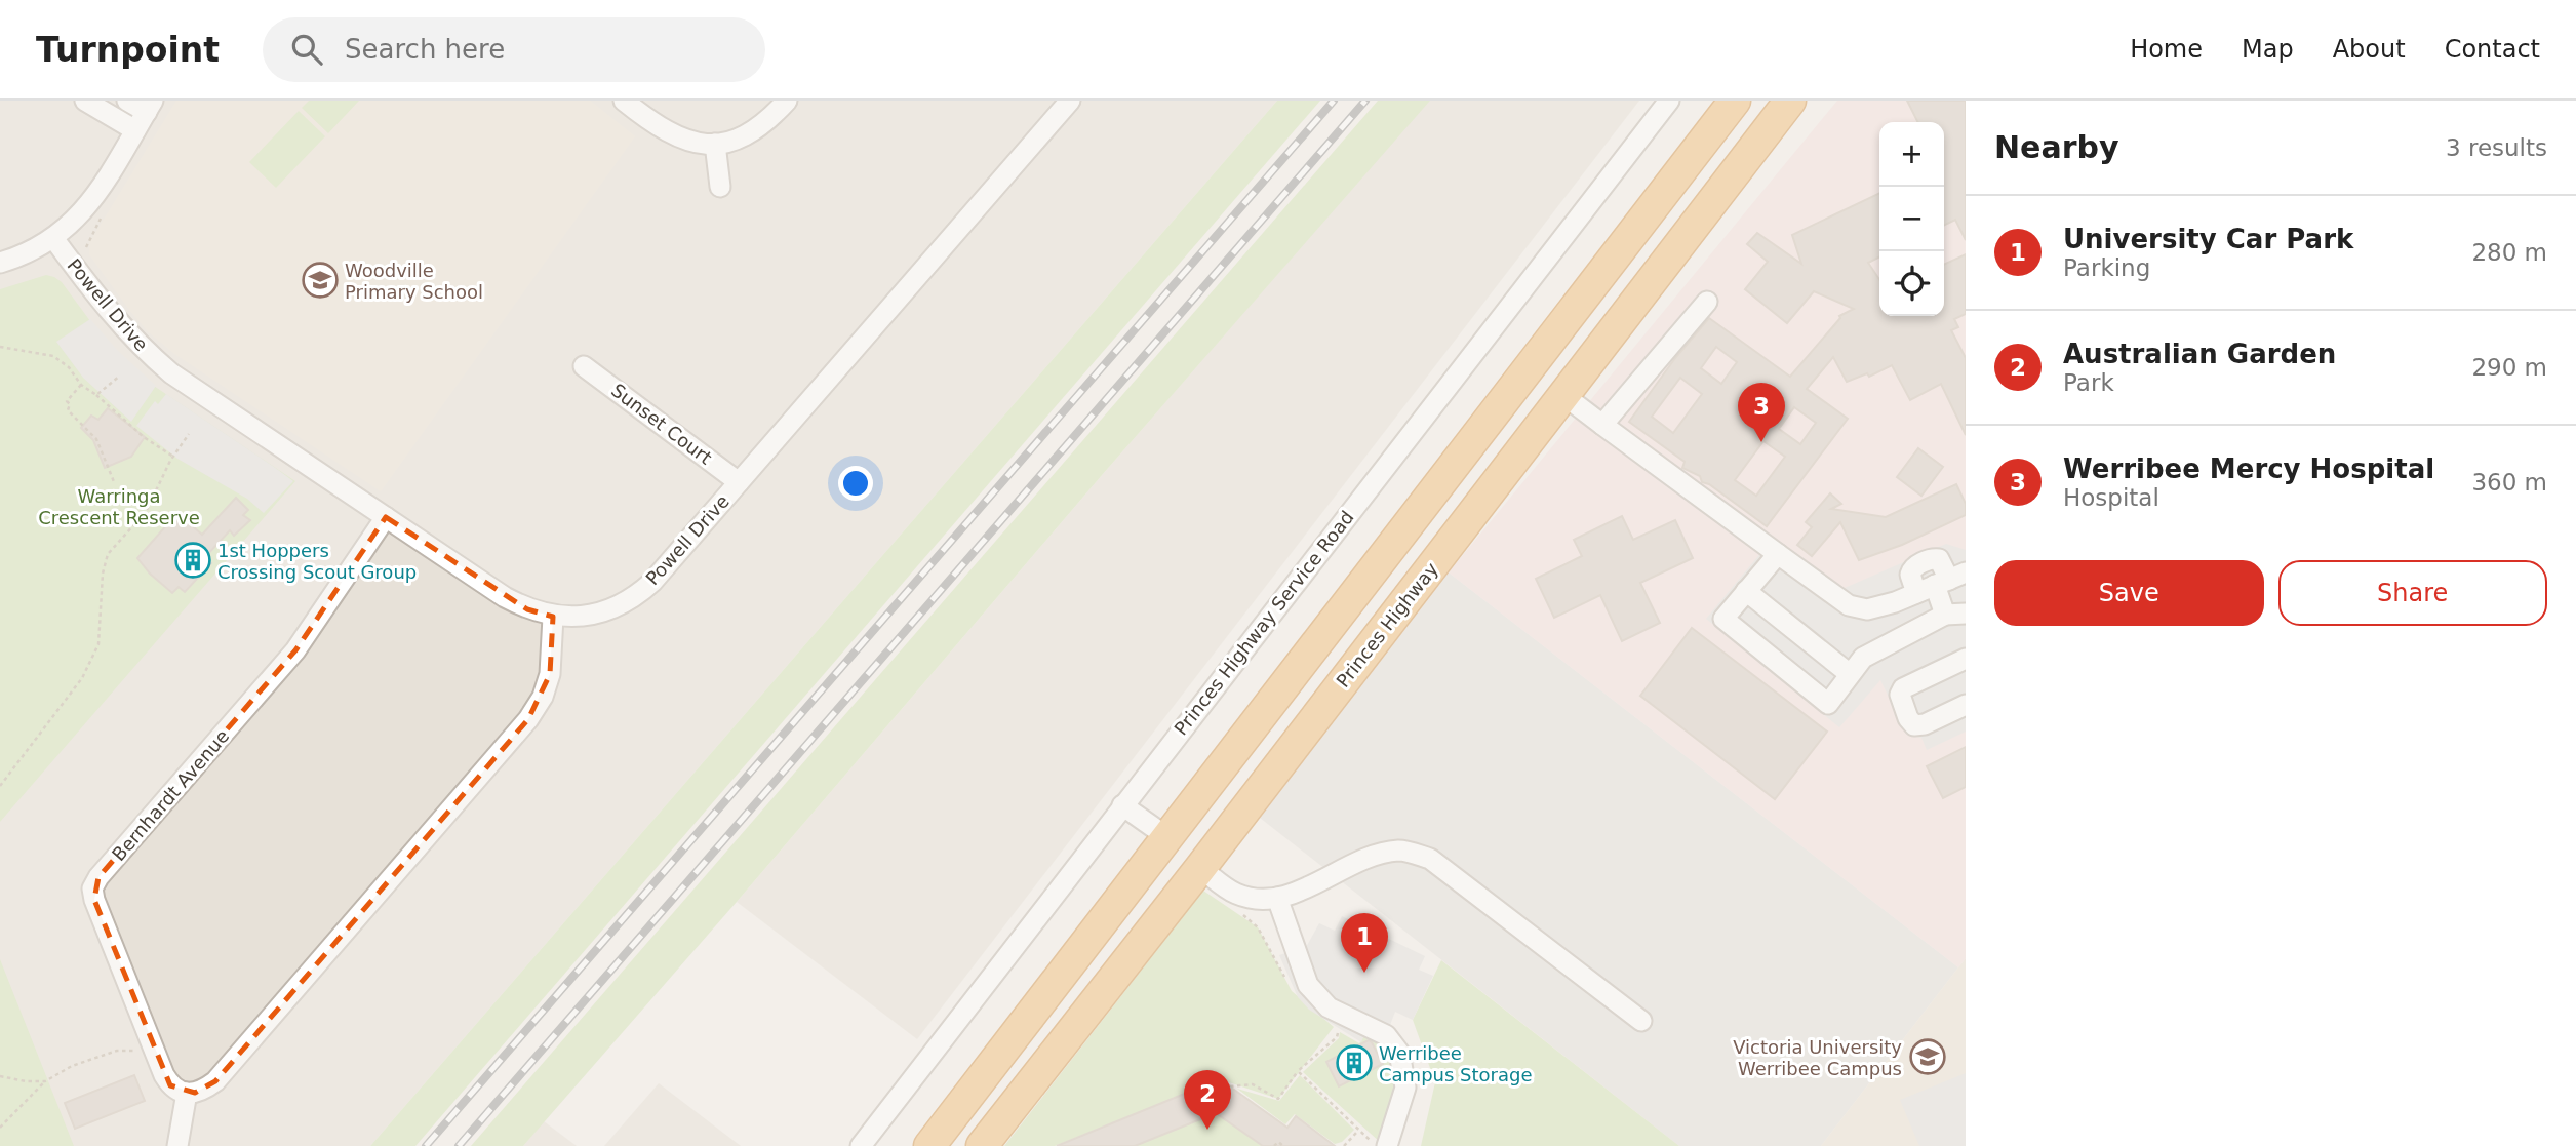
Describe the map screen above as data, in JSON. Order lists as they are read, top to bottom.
{
  "streets": {
    "highway": ["Princes Highway"],
    "street": [
      "Powell Drive",
      "Sunset Court",
      "Princes Highway Service Road",
      "Bernhardt Avenue"
    ]
  },
  "crossings": [
    ["Powell Drive", "Sunset Court"],
    ["Powell Drive", "Bernhardt Avenue"]
  ],
  "parks": ["Warringa Crescent Reserve"],
  "places": {
    "school or university": ["Woodville Primary School", "Victoria University Werribee Campus"],
    "building": ["1st Hoppers Crossing Scout Group", "Werribee Campus Storage"]
  },
  "page": {
    "header": "Turnpoint",
    "search": "Search here",
    "nav": [
      "Home",
      "Map",
      "About",
      "Contact"
    ],
    "heading": ["Nearby", "3 results"],
    "map_buttons": ["+", "−"],
    "list": [
      {
        "mark": "1",
        "name": "University Car Park",
        "note": "Parking",
        "value": "280 m"
      },
      {
        "mark": "2",
        "name": "Australian Garden",
        "note": "Park",
        "value": "290 m"
      },
      {
        "mark": "3",
        "name": "Werribee Mercy Hospital",
        "note": "Hospital",
        "value": "360 m"
      }
    ],
    "pins": ["3", "1", "2"],
    "buttons": ["Save", "Share"]
  }
}
